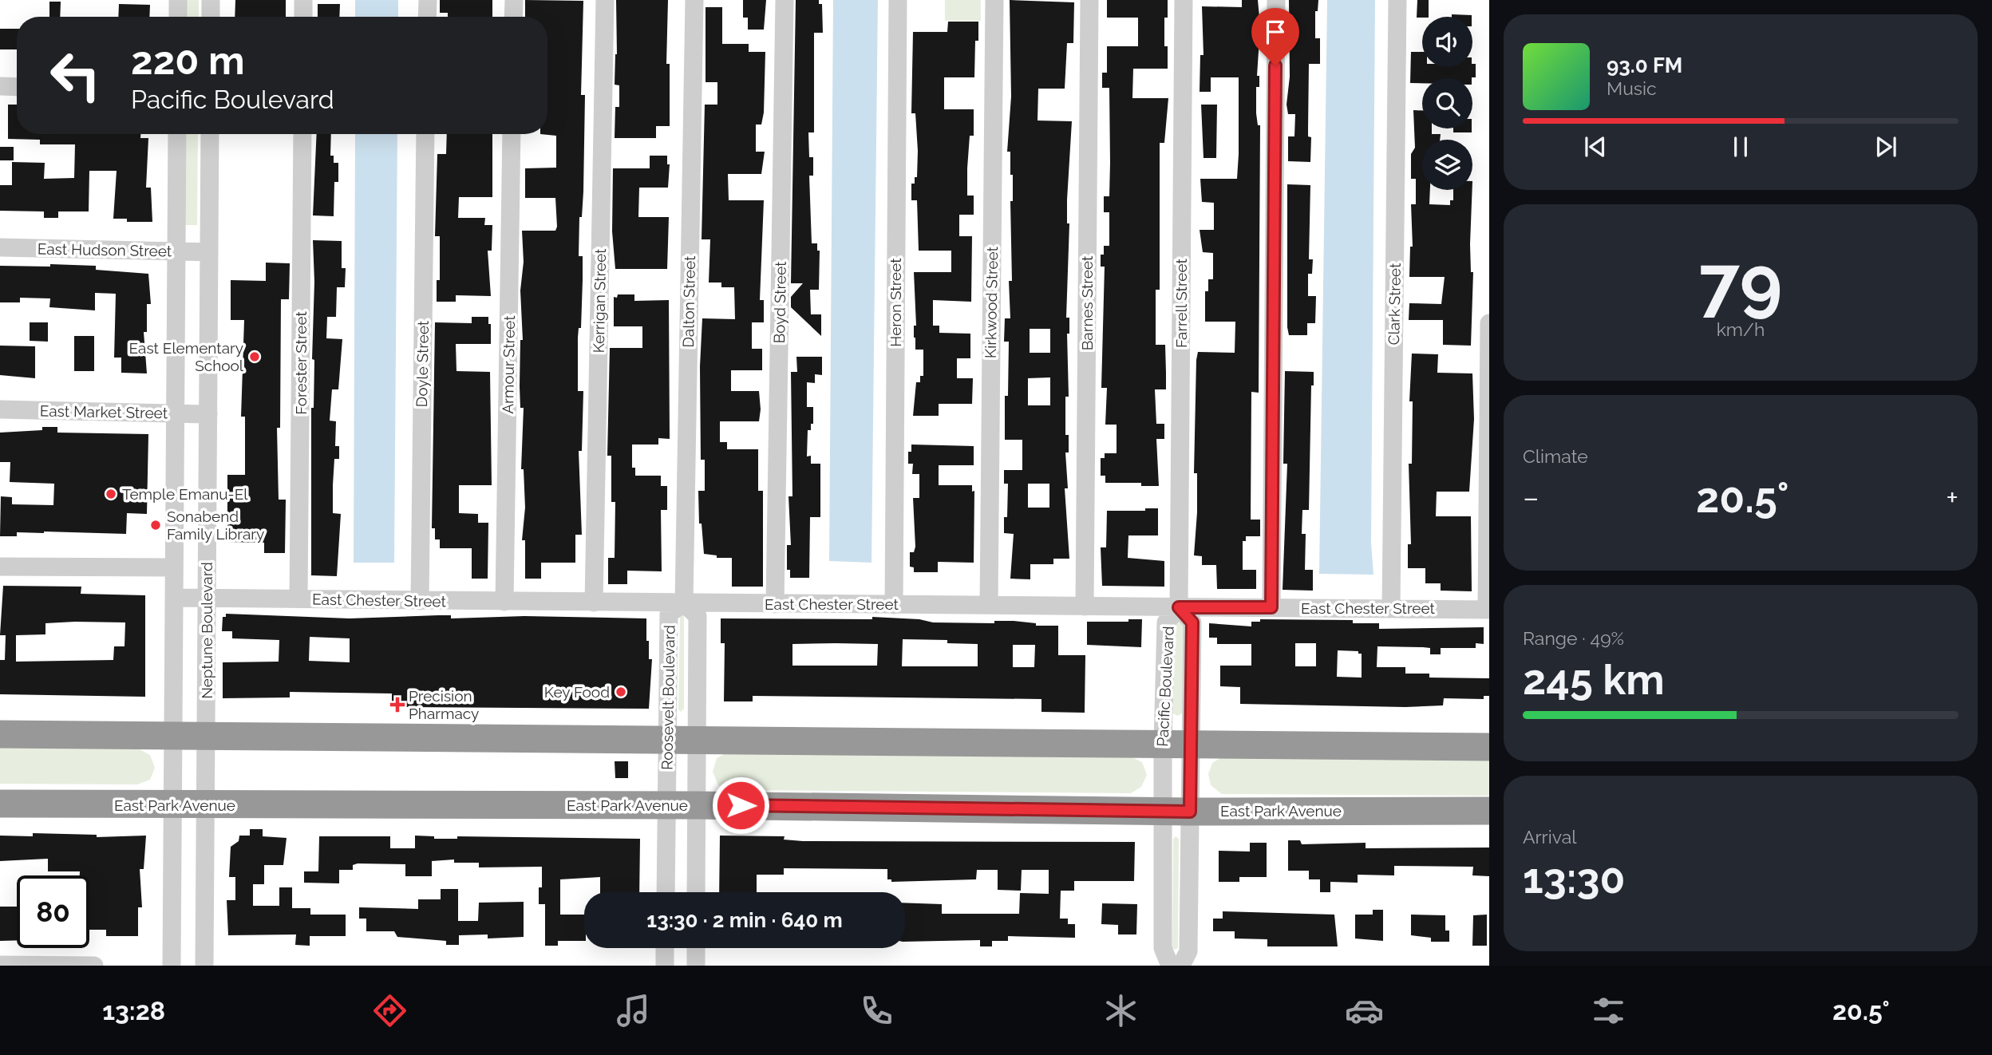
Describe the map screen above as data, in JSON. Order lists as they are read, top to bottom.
{
  "streets": {
    "highway": ["East Park Avenue"],
    "street": [
      "East Hudson Street",
      "Kerrigan Street",
      "Dalton Street",
      "Boyd Street",
      "Heron Street",
      "Kirkwood Street",
      "Barnes Street",
      "Farrell Street",
      "Clark Street",
      "Forester Street",
      "Doyle Street",
      "Armour Street",
      "East Market Street",
      "East Chester Street",
      "Neptune Boulevard",
      "Pacific Boulevard",
      "Roosevelt Boulevard"
    ]
  },
  "crossings": [
    ["East Hudson Street", "Neptune Boulevard"],
    ["Kerrigan Street", "East Chester Street"],
    ["Dalton Street", "East Chester Street"],
    ["Dalton Street", "Roosevelt Boulevard"],
    ["Boyd Street", "East Chester Street"],
    ["Heron Street", "East Chester Street"],
    ["Kirkwood Street", "East Chester Street"],
    ["Barnes Street", "East Chester Street"],
    ["Farrell Street", "East Chester Street"],
    ["Farrell Street", "Pacific Boulevard"],
    ["Clark Street", "East Chester Street"],
    ["Forester Street", "East Chester Street"],
    ["Doyle Street", "East Chester Street"],
    ["Armour Street", "East Chester Street"],
    ["East Market Street", "Neptune Boulevard"],
    ["East Chester Street", "Neptune Boulevard"],
    ["East Chester Street", "Pacific Boulevard"],
    ["East Chester Street", "Roosevelt Boulevard"],
    ["Neptune Boulevard", "East Park Avenue"],
    ["Pacific Boulevard", "East Park Avenue"],
    ["Roosevelt Boulevard", "East Park Avenue"]
  ],
  "places": {
    "other": [
      "East Elementary School",
      "Temple Emanu-El",
      "Sonabend Family Library",
      "Key Food"
    ],
    "health": ["Precision Pharmacy"]
  },
  "page": {
    "turn": ["220 m", "Pacific Boulevard"],
    "song": ["93.0 FM", "Music"],
    "tile": [
      ["79", "km/h"],
      "Climate",
      ["Range · 49%", "245 km"],
      ["Arrival", "13:30"]
    ],
    "heat": ["−", "20.5°", "+"],
    "limit": "80",
    "trip": "13:30 · 2 min · 640 m",
    "tabs": ["13:28", "20.5°"]
  }
}
